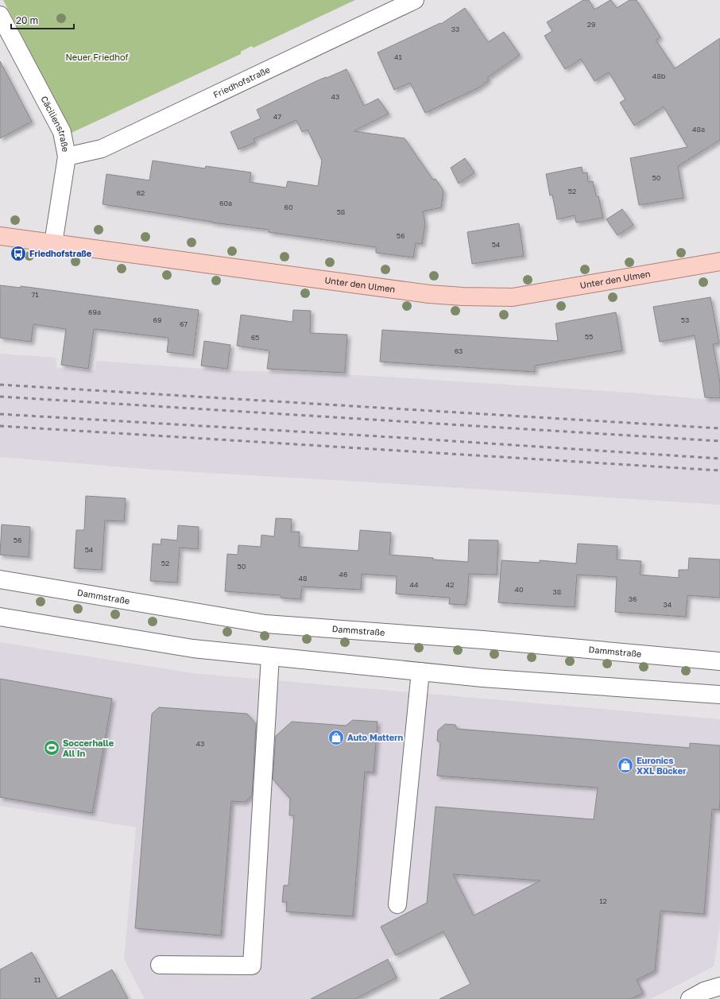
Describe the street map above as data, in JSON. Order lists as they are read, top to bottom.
{
  "streets": {
    "main road": ["Unter den Ulmen"],
    "street": ["Friedhofstraße", "Cäcilienstraße", "Dammstraße"]
  },
  "crossings": [
    ["Friedhofstraße", "Cäcilienstraße"],
    ["Cäcilienstraße", "Unter den Ulmen"]
  ],
  "parks": ["Neuer Friedhof"],
  "places": {
    "bus stop": ["Friedhofstraße"],
    "shop": ["Auto Mattern", "Euronics XXL Bücker"],
    "sports": ["Soccerhalle All In"]
  },
  "house_numbers": [
    "29",
    "33",
    "41",
    "48b",
    "43",
    "47",
    "48a",
    "50",
    "52",
    "62",
    "60a",
    "60",
    "58",
    "56",
    "54",
    "71",
    "69a",
    "69",
    "53",
    "67",
    "55",
    "65",
    "63",
    "56",
    "54",
    "52",
    "50",
    "46",
    "48",
    "44",
    "42",
    "40",
    "38",
    "36",
    "34",
    "43",
    "12",
    "11"
  ],
  "scale_bar": "20 m"
}
